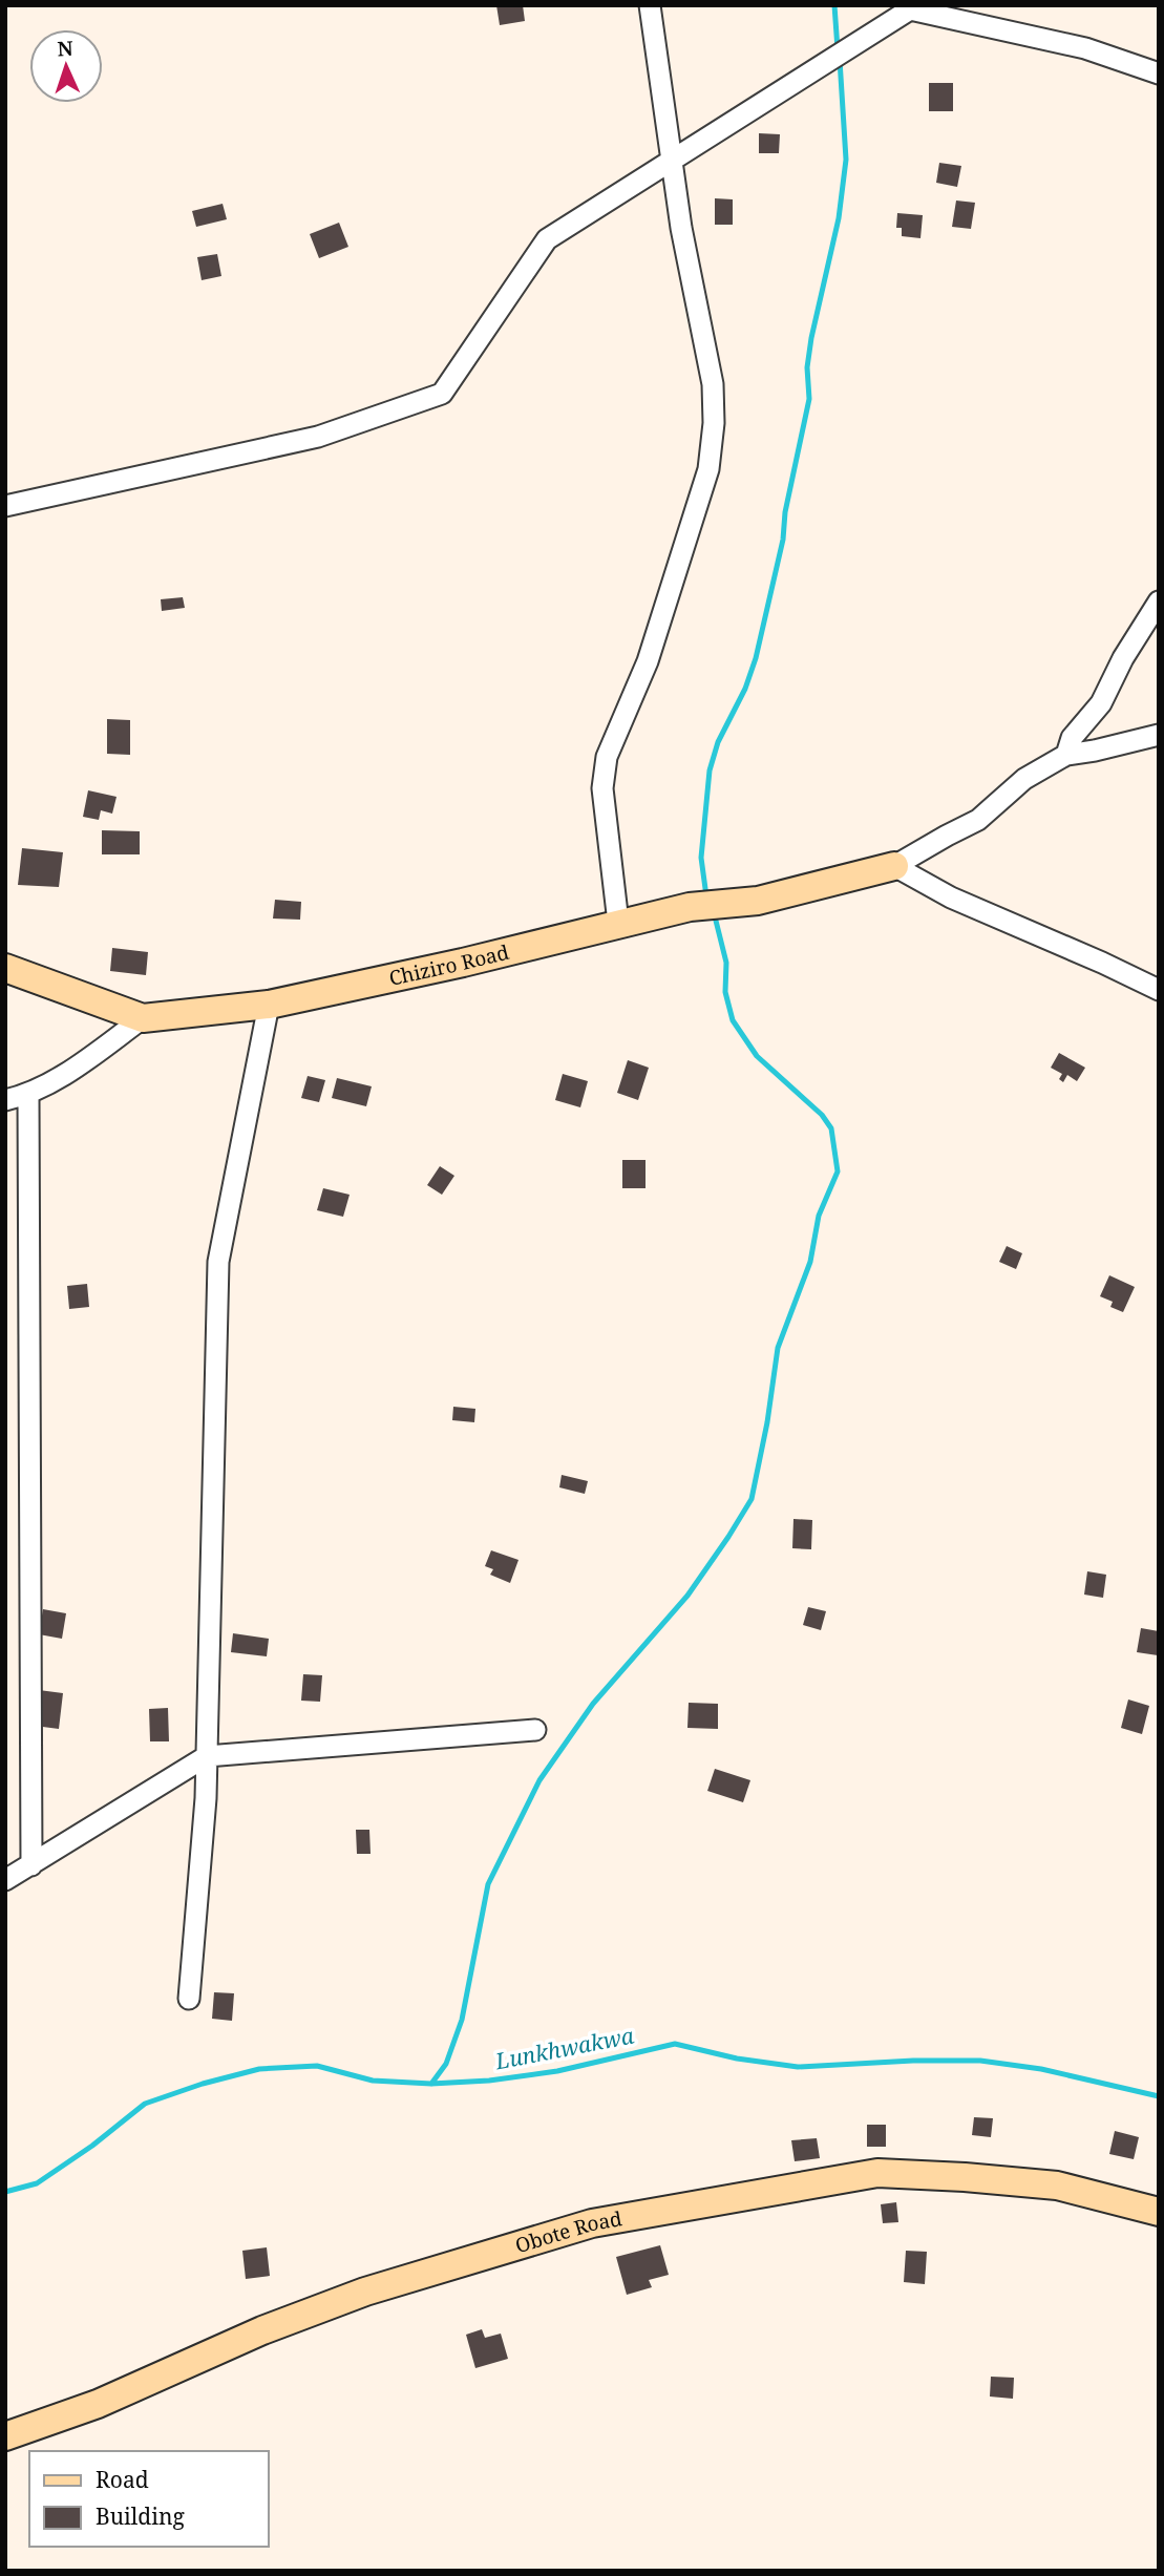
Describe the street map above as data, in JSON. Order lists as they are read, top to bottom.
{
  "streets": {
    "street": ["Chiziro Road", "Obote Road"]
  },
  "water": ["Lunkhwakwa"],
  "legend": ["Road", "Building"],
  "north": "top"
}
